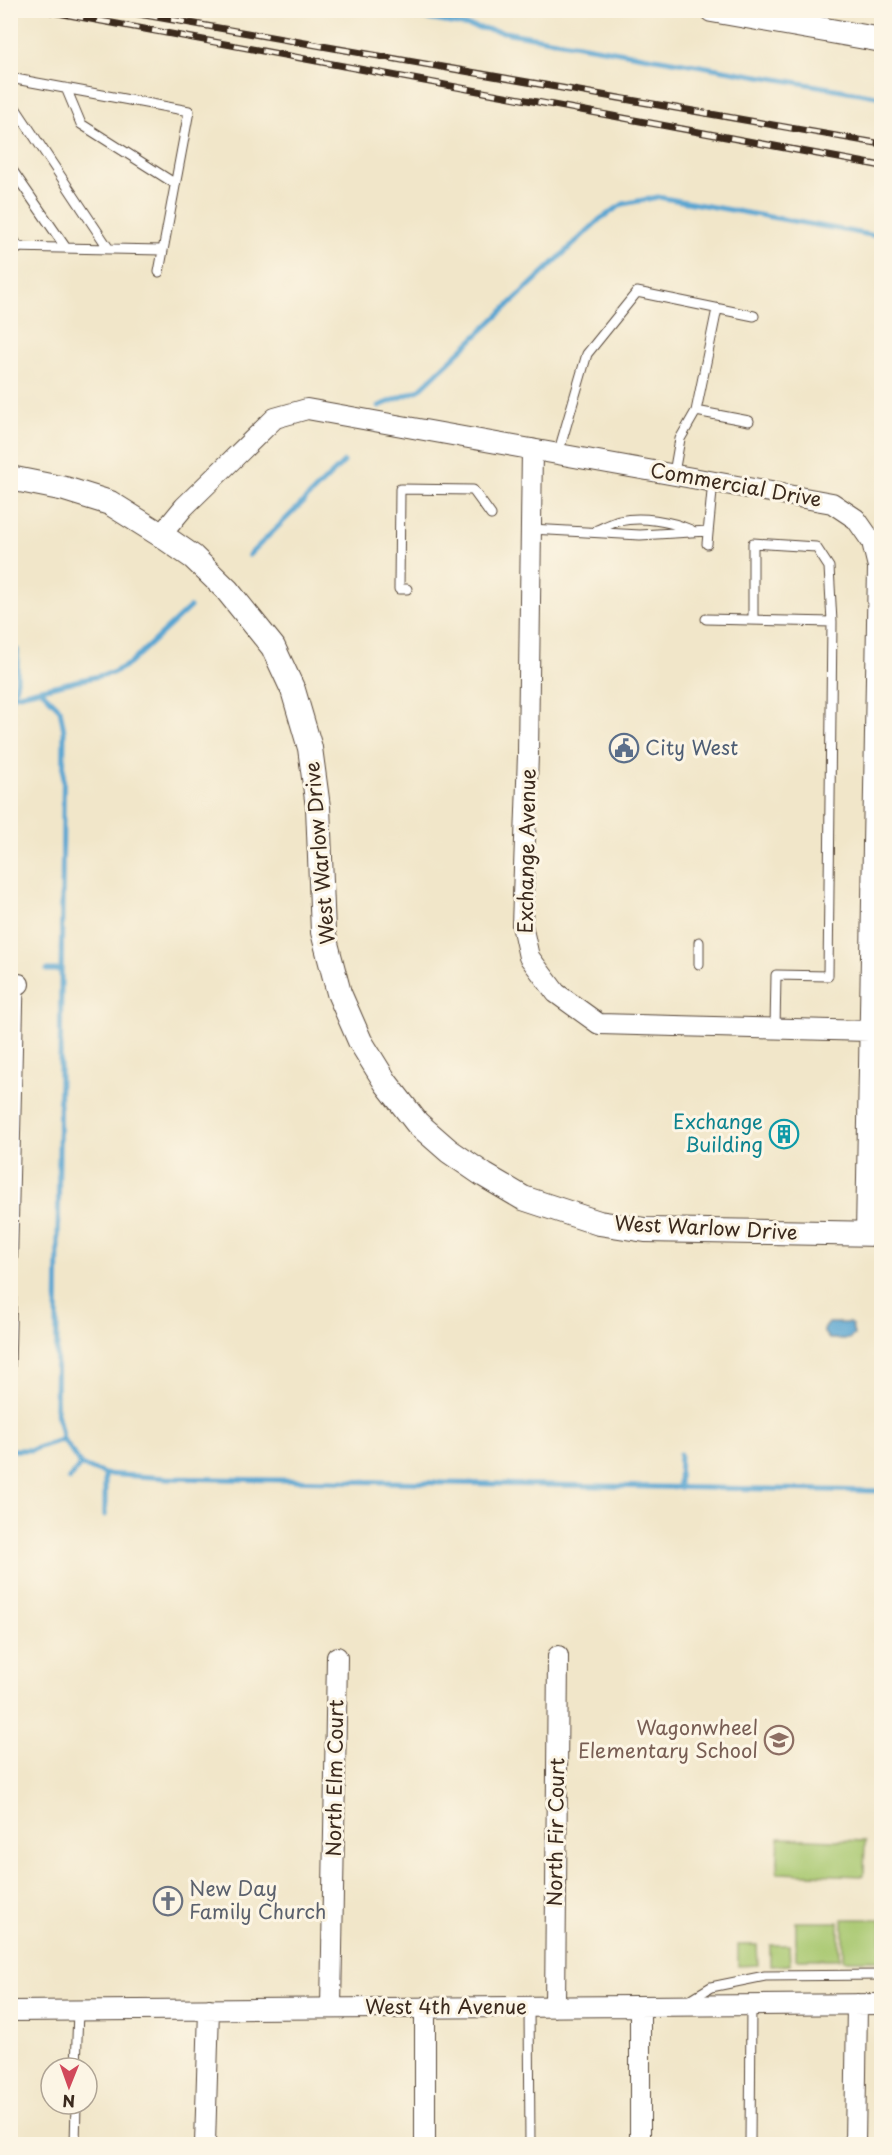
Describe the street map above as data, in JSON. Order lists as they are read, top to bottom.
{
  "streets": {
    "street": [
      "Commercial Drive",
      "Exchange Avenue",
      "West Warlow Drive",
      "North Elm Court",
      "North Fir Court",
      "West 4th Avenue"
    ]
  },
  "crossings": [
    ["Commercial Drive", "Exchange Avenue"],
    ["Commercial Drive", "West Warlow Drive"],
    ["North Elm Court", "West 4th Avenue"],
    ["North Fir Court", "West 4th Avenue"]
  ],
  "places": {
    "public building": ["City West"],
    "building": ["Exchange Building"],
    "school or university": ["Wagonwheel Elementary School"],
    "church": ["New Day Family Church"]
  },
  "north": "bottom"
}
